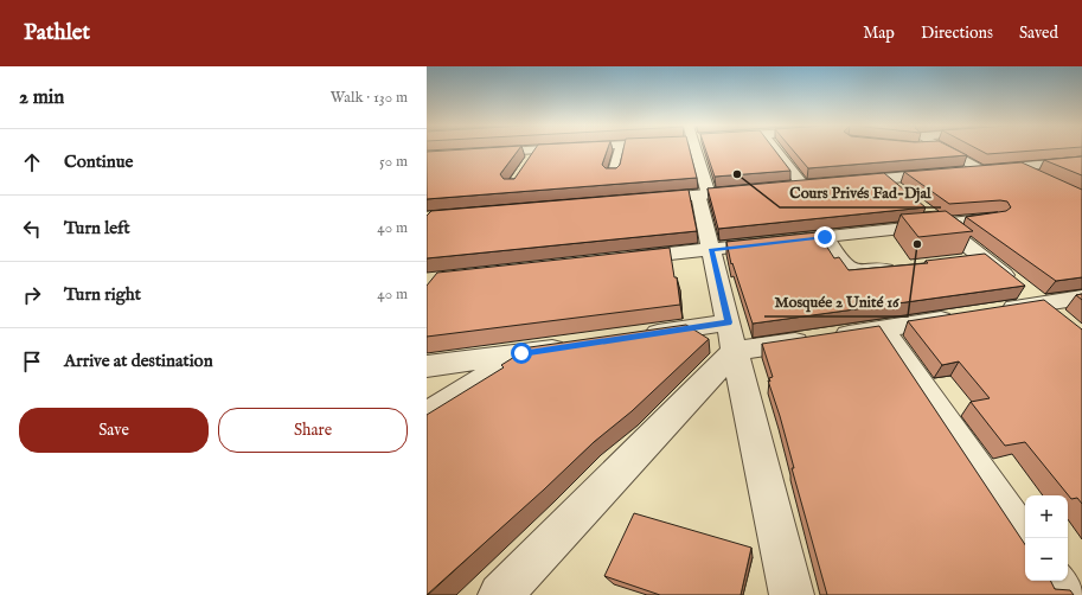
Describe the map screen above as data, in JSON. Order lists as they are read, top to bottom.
{
  "places": ["Cours Privés Fad-Djal", "Mosquée 2 Unité 16"],
  "page": {
    "header": "Pathlet",
    "nav": ["Map", "Directions", "Saved"],
    "heading": ["2 min", "Walk · 130 m"],
    "list": [
      ["Continue", "50 m"],
      ["Turn left", "40 m"],
      ["Turn right", "40 m"],
      "Arrive at destination"
    ],
    "buttons": ["Save", "Share"],
    "map_buttons": ["+", "−"]
  }
}
